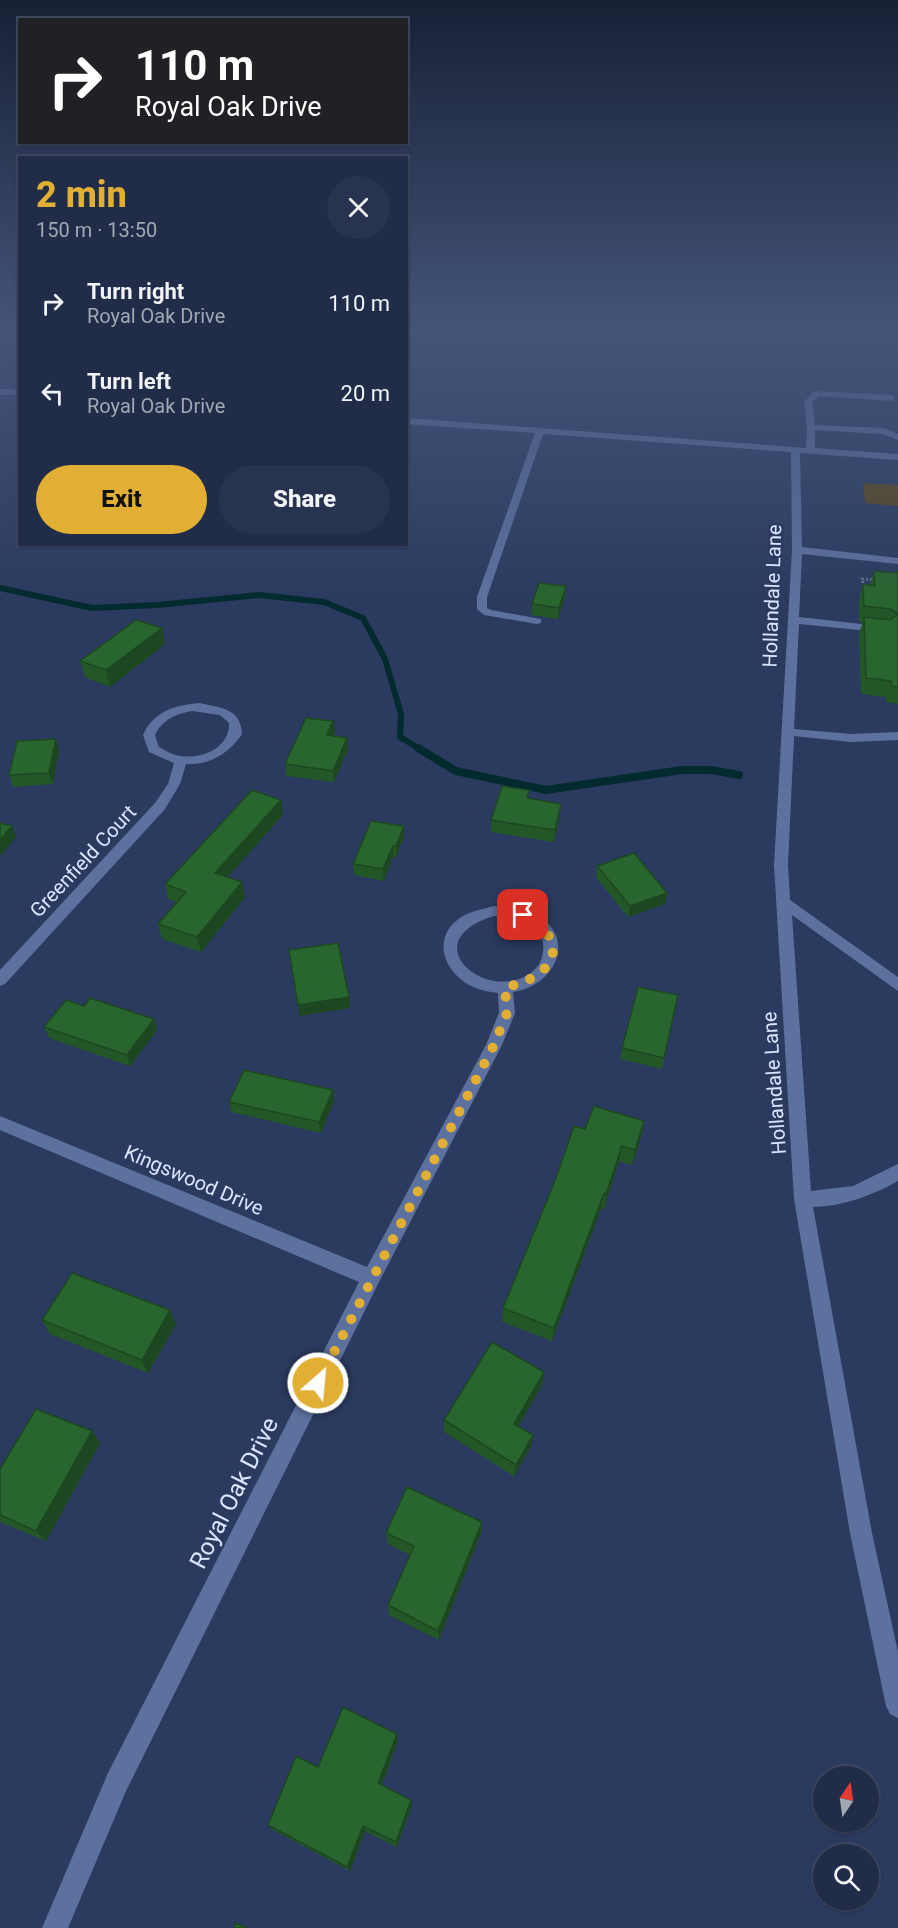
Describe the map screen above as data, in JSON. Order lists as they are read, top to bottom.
{
  "streets": {
    "street": [
      "Hollandale Lane",
      "Greenfield Court",
      "Kingswood Drive",
      "Royal Oak Drive"
    ]
  },
  "crossings": [
    ["Kingswood Drive", "Royal Oak Drive"]
  ],
  "north": "top",
  "page": {
    "turn": ["110 m", "Royal Oak Drive"],
    "heading": ["2 min", "150 m · 13:50"],
    "list": [
      {
        "name": "Turn right",
        "note": "Royal Oak Drive",
        "value": "110 m"
      },
      {
        "name": "Turn left",
        "note": "Royal Oak Drive",
        "value": "20 m"
      }
    ],
    "buttons": ["Exit", "Share"]
  }
}
